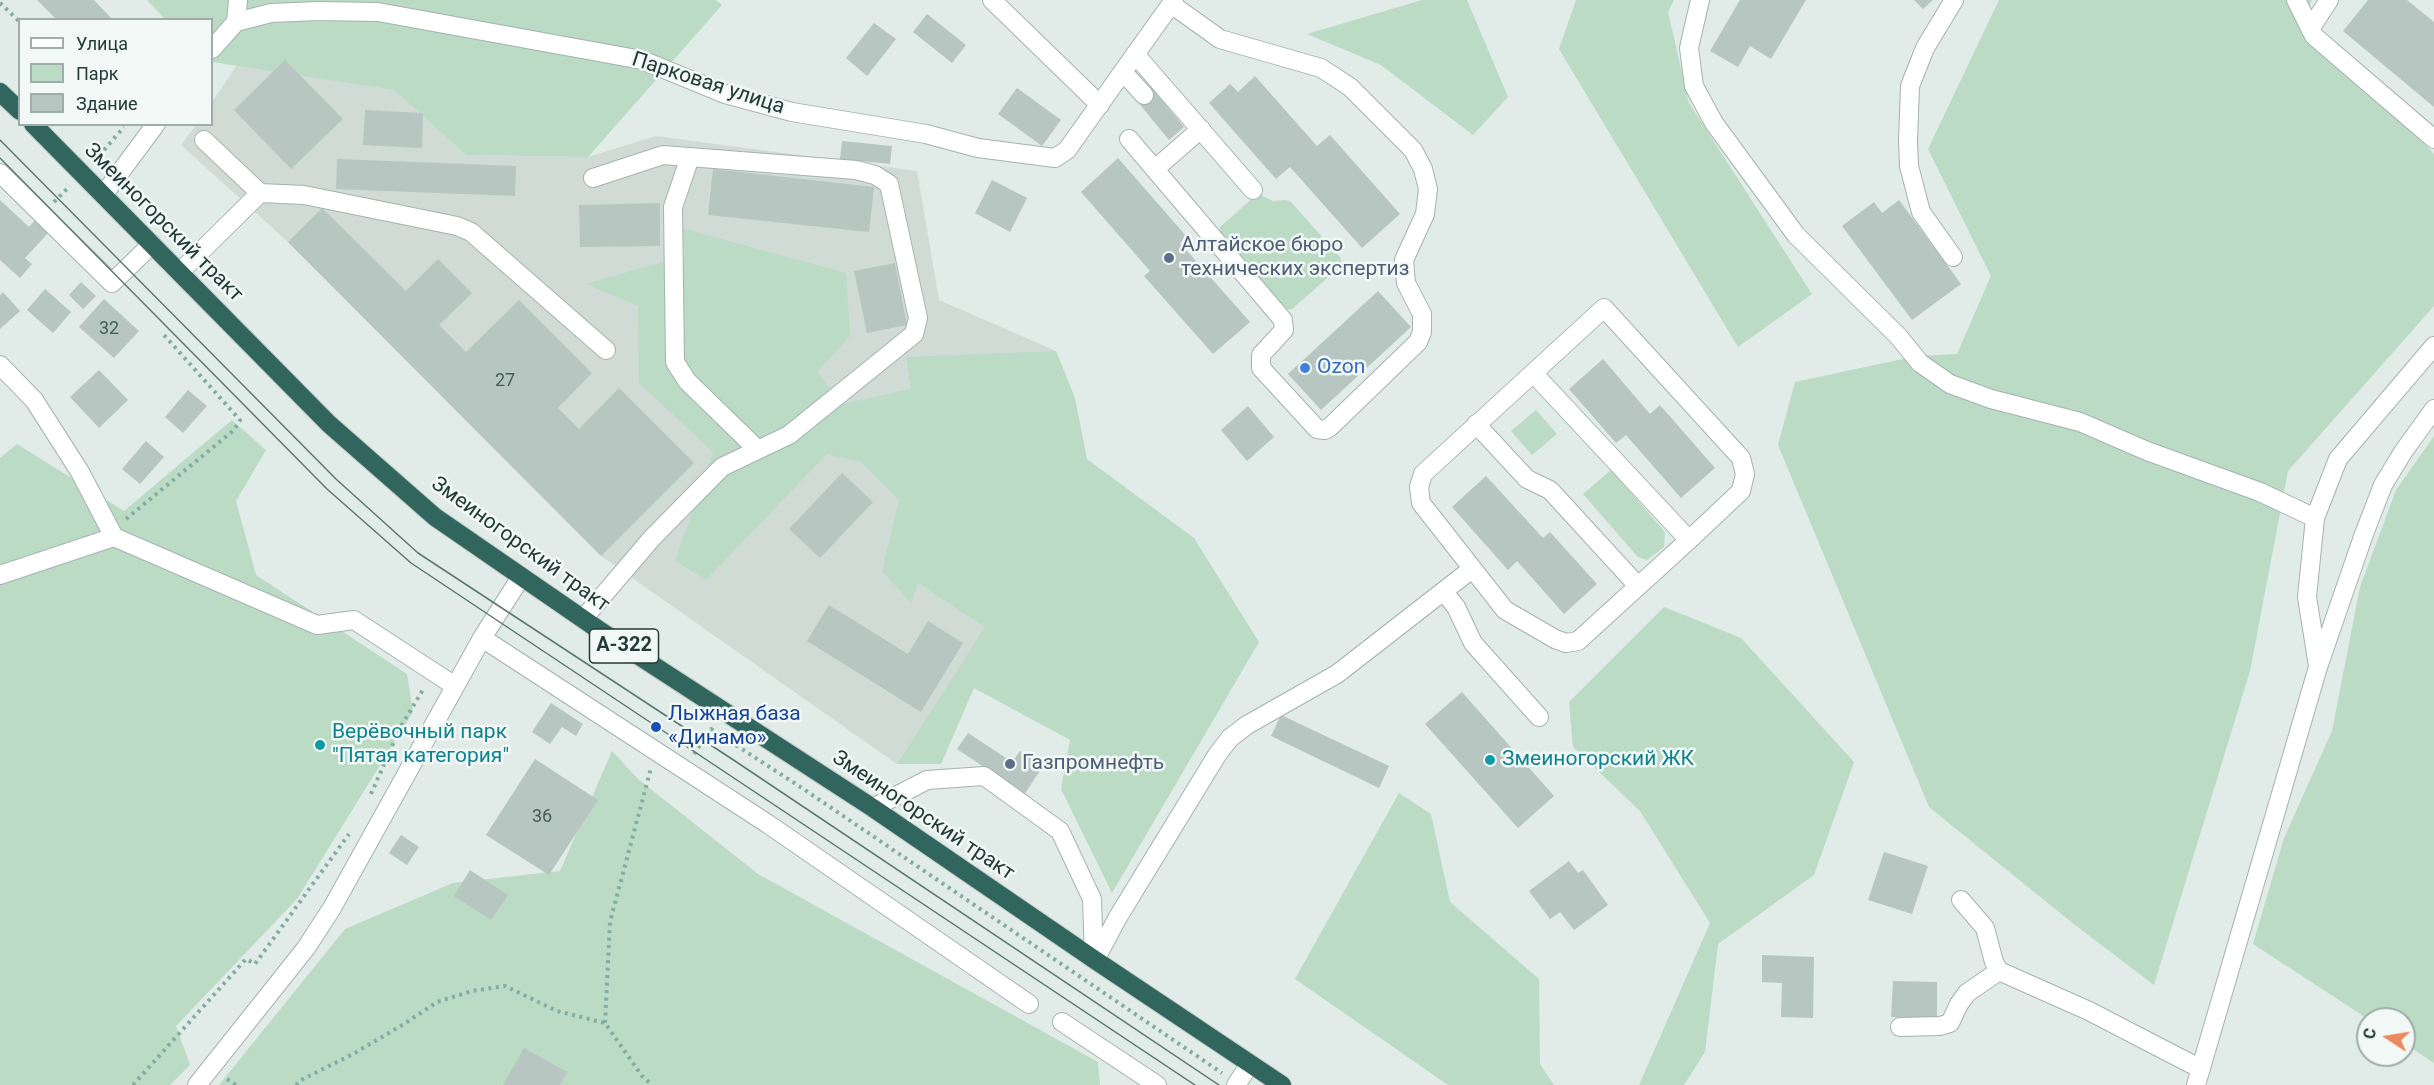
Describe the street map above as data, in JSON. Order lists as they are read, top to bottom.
{
  "streets": {
    "highway": ["Змеиногорский тракт", "А-322"],
    "street": ["Парковая улица"]
  },
  "places": [
    "Алтайское бюро технических экспертиз",
    "Ozon",
    "Лыжная база «Динамо»",
    "Верёвочный парк \"Пятая категория\"",
    "Змеиногорский ЖК",
    "Газпромнефть"
  ],
  "house_numbers": ["32", "27", "36"],
  "legend": ["Улица", "Парк", "Здание"],
  "north": "left"
}
